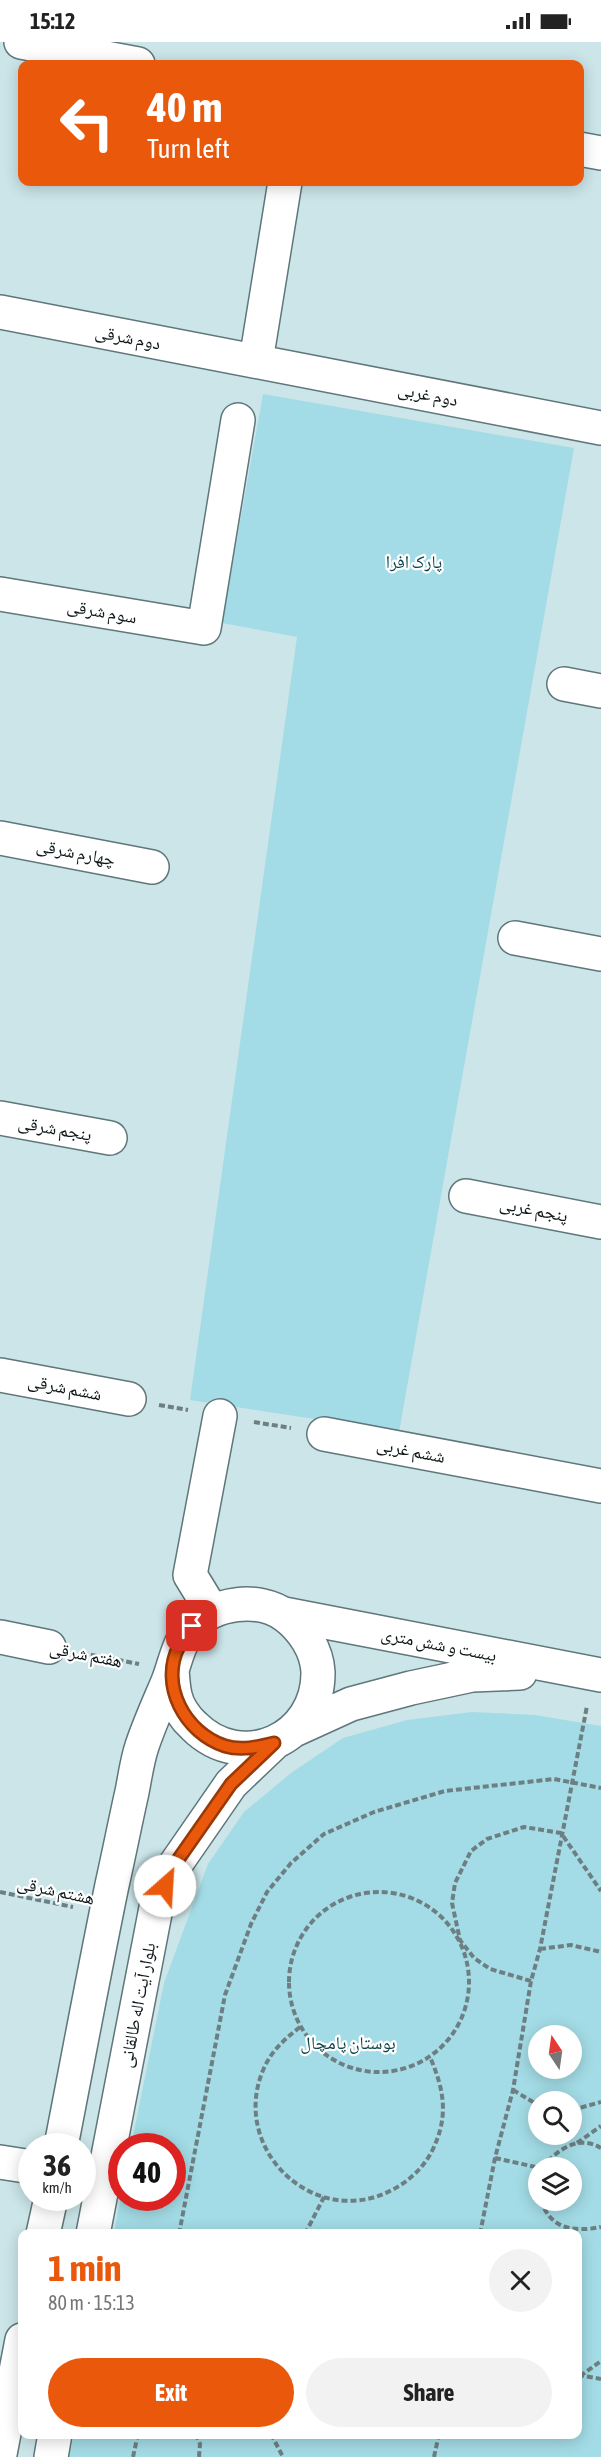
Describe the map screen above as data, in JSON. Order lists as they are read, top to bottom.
{
  "streets": {
    "street": [
      "دوم شرقی",
      "دوم غربی",
      "سوم شرقی",
      "چهارم شرقی",
      "پنجم شرقی",
      "پنجم غربی",
      "ششم شرقی",
      "ششم غربی",
      "بیست و شش متری",
      "هفتم شرقی",
      "بلوار آیت اله طالقانی"
    ],
    "path": ["هشتم شرقی"]
  },
  "crossings": [
    ["دوم شرقی", "دوم غربی"],
    ["بیست و شش متری", "هفتم شرقی"],
    ["بیست و شش متری", "بلوار آیت اله طالقانی"],
    ["هفتم شرقی", "بلوار آیت اله طالقانی"]
  ],
  "parks": ["پارک افرا", "بوستان پامچال"],
  "north": "top",
  "page": {
    "status": "15:12",
    "turn": ["40 m", "Turn left"],
    "speed": "36 km/h",
    "limit": "40",
    "heading": ["1 min", "80 m · 15:13"],
    "buttons": ["Exit", "Share"]
  }
}
